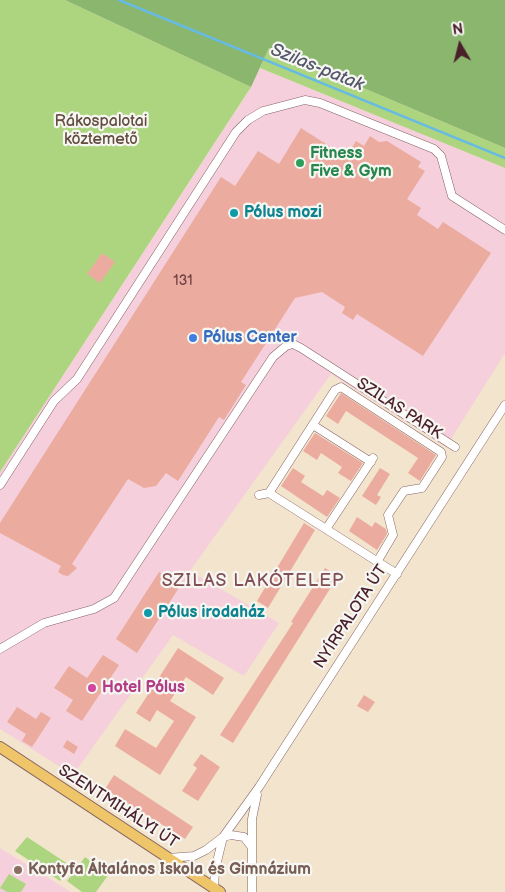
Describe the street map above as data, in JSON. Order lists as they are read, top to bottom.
{
  "streets": {
    "main road": ["SZENTMIHÁLYI ÚT"],
    "street": ["SZILAS PARK", "NYÍRPALOTA ÚT"]
  },
  "crossings": [
    ["NYÍRPALOTA ÚT", "SZENTMIHÁLYI ÚT"]
  ],
  "districts": ["SZILAS LAKÓTELEP"],
  "water": ["Szilas-patak"],
  "parks": ["Rákospalotai köztemető"],
  "places": [
    "Fitness Five & Gym",
    "Pólus mozi",
    "Pólus Center",
    "Pólus irodaház",
    "Hotel Pólus",
    "Kontyfa Általános Iskola és Gimnázium"
  ],
  "house_numbers": ["131"],
  "north": "top"
}
